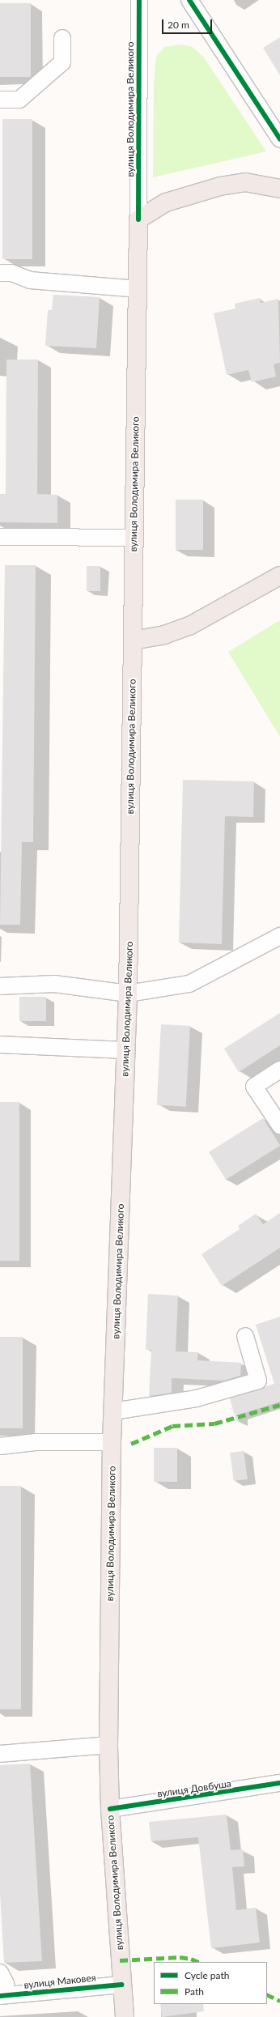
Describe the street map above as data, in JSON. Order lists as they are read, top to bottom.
{
  "streets": {
    "main road": ["вулиця Володимира Великого"],
    "street": ["вулиця Довбуша", "вулиця Маковея"]
  },
  "crossings": [
    ["вулиця Володимира Великого", "вулиця Довбуша"],
    ["вулиця Володимира Великого", "вулиця Маковея"]
  ],
  "legend": ["Cycle path", "Path"],
  "scale_bar": "20 m"
}
